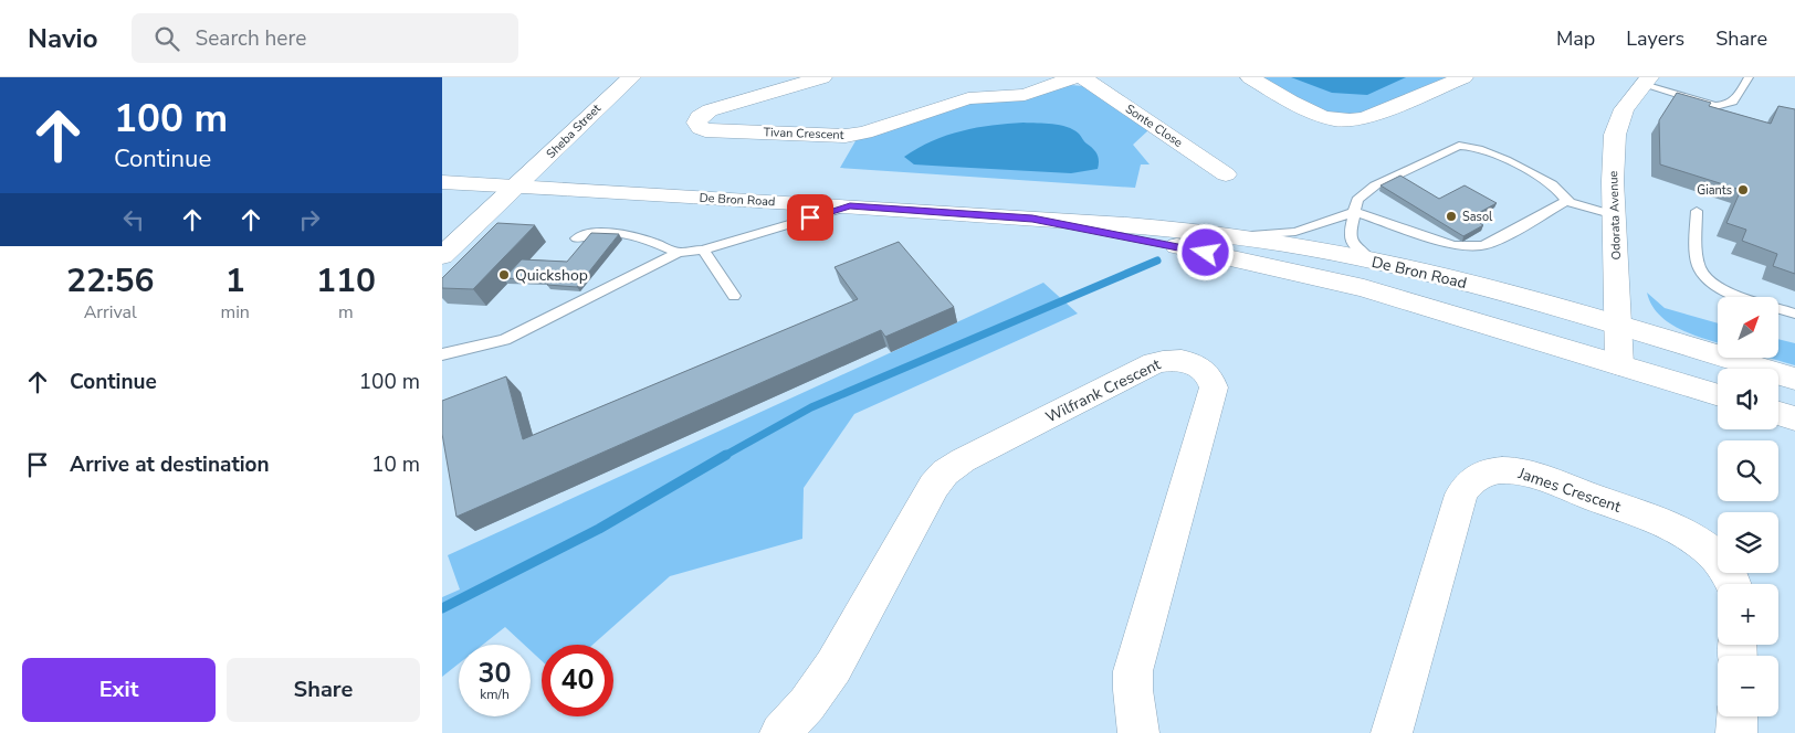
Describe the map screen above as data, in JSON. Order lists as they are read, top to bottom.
{
  "streets": {
    "street": [
      "Sonte Close",
      "Sheba Street",
      "Tivan Crescent",
      "De Bron Road",
      "Odorata Avenue",
      "Wilfrank Crescent",
      "James Crescent"
    ]
  },
  "crossings": [
    ["Sheba Street", "De Bron Road"],
    ["De Bron Road", "Odorata Avenue"]
  ],
  "places": ["Giants", "Sasol", "Quickshop"],
  "north": "top right",
  "page": {
    "header": "Navio",
    "search": "Search here",
    "nav": ["Map", "Layers", "Share"],
    "turn": ["100 m", "Continue"],
    "eta": [
      "22:56",
      "Arrival",
      "1",
      "min",
      "110",
      "m"
    ],
    "map_buttons": ["+", "−"],
    "list": [
      {
        "name": "Continue",
        "value": "100 m"
      },
      {
        "name": "Arrive at destination",
        "value": "10 m"
      }
    ],
    "speed": "30 km/h",
    "limit": "40",
    "buttons": ["Exit", "Share"]
  }
}
